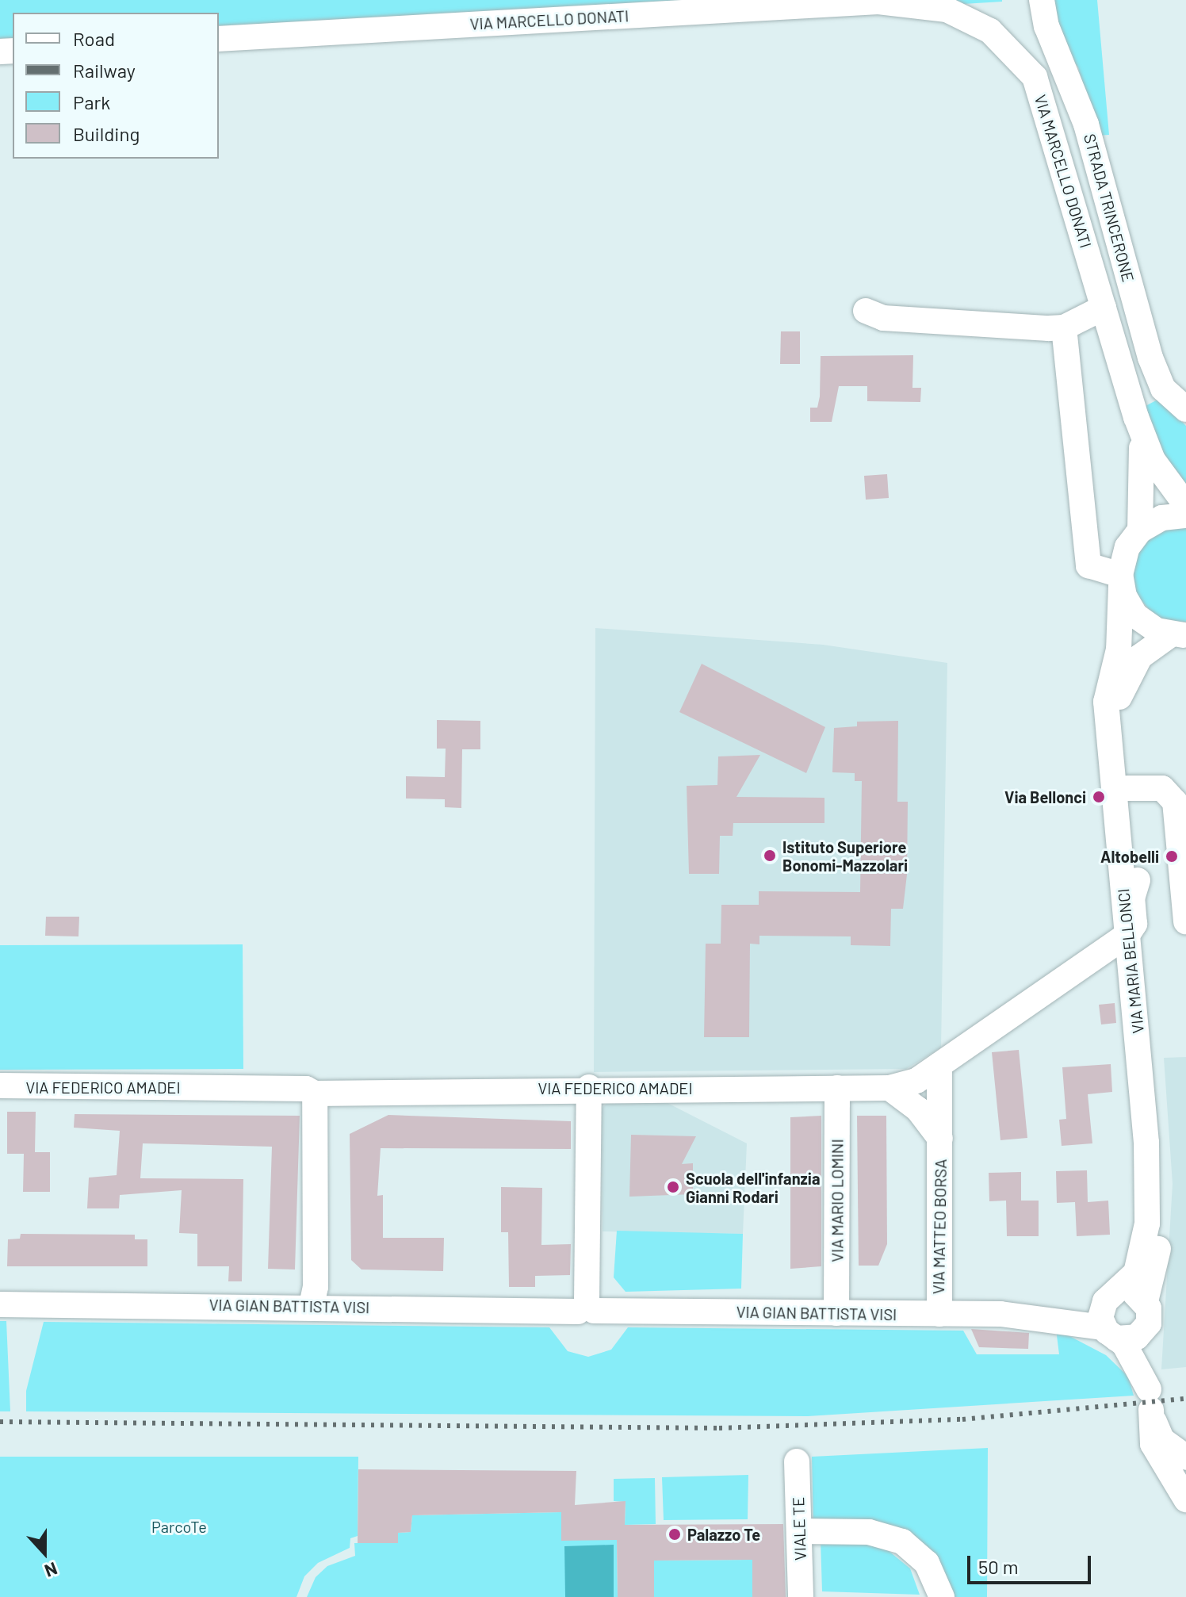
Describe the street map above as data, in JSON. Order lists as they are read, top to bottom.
{
  "streets": {
    "street": [
      "VIA MARCELLO DONATI",
      "STRADA TRINCERONE",
      "VIA MARIA BELLONCI",
      "VIA FEDERICO AMADEI",
      "VIA MARIO LOMINI",
      "VIA MATTEO BORSA",
      "VIA GIAN BATTISTA VISI",
      "VIALE TE"
    ]
  },
  "crossings": [
    ["VIA MARCELLO DONATI", "VIA MARIA BELLONCI"],
    ["VIA MARIA BELLONCI", "VIA FEDERICO AMADEI"],
    ["VIA MARIA BELLONCI", "VIA GIAN BATTISTA VISI"],
    ["VIA FEDERICO AMADEI", "VIA MARIO LOMINI"],
    ["VIA FEDERICO AMADEI", "VIA MATTEO BORSA"],
    ["VIA MARIO LOMINI", "VIA GIAN BATTISTA VISI"],
    ["VIA MATTEO BORSA", "VIA GIAN BATTISTA VISI"]
  ],
  "parks": ["ParcoTe"],
  "places": [
    "Via Bellonci",
    "Istituto Superiore Bonomi-Mazzolari",
    "Altobelli",
    "Scuola dell'infanzia Gianni Rodari",
    "Palazzo Te"
  ],
  "legend": [
    "Road",
    "Railway",
    "Park",
    "Building"
  ],
  "scale_bar": "50 m",
  "north": "bottom"
}
